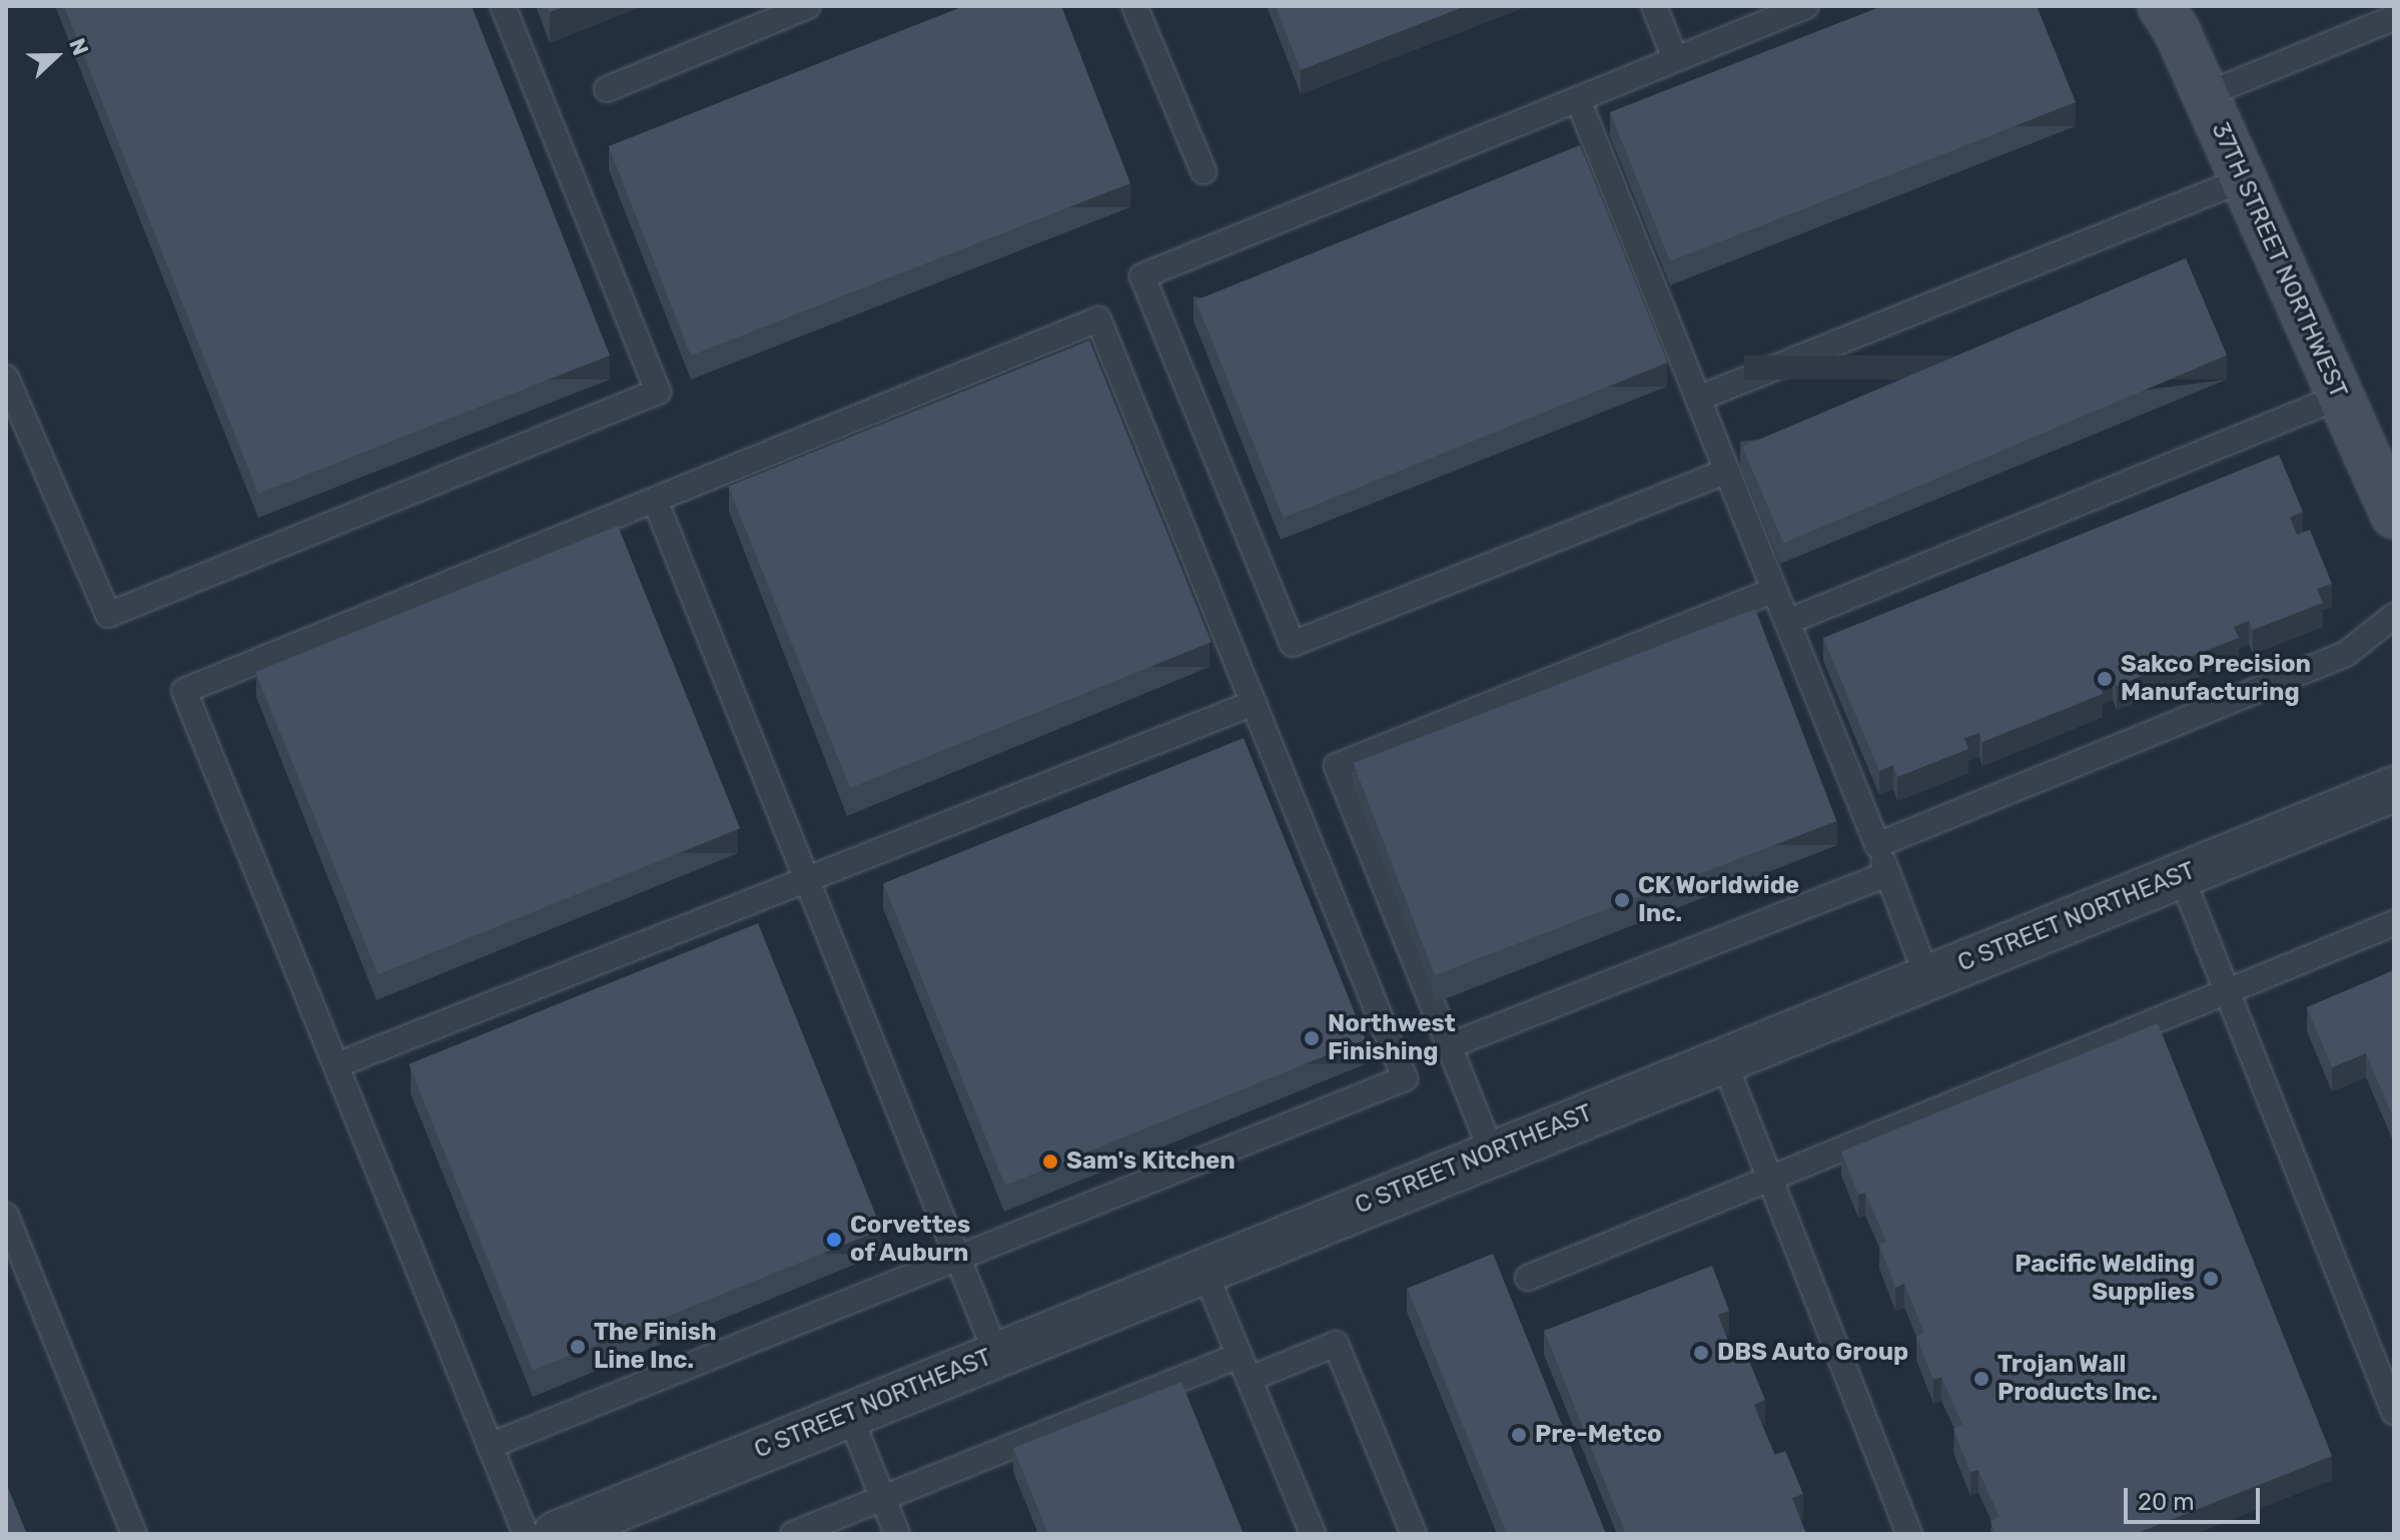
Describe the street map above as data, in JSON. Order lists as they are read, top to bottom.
{
  "streets": {
    "main road": ["37TH STREET NORTHWEST"],
    "street": ["C STREET NORTHEAST"]
  },
  "places": [
    "Sakco Precision Manufacturing",
    "CK Worldwide Inc.",
    "Northwest Finishing",
    "Sam's Kitchen",
    "Corvettes of Auburn",
    "Pacific Welding Supplies",
    "The Finish Line Inc.",
    "DBS Auto Group",
    "Trojan Wall Products Inc.",
    "Pre-Metco"
  ],
  "scale_bar": "20 m",
  "north": "right"
}
